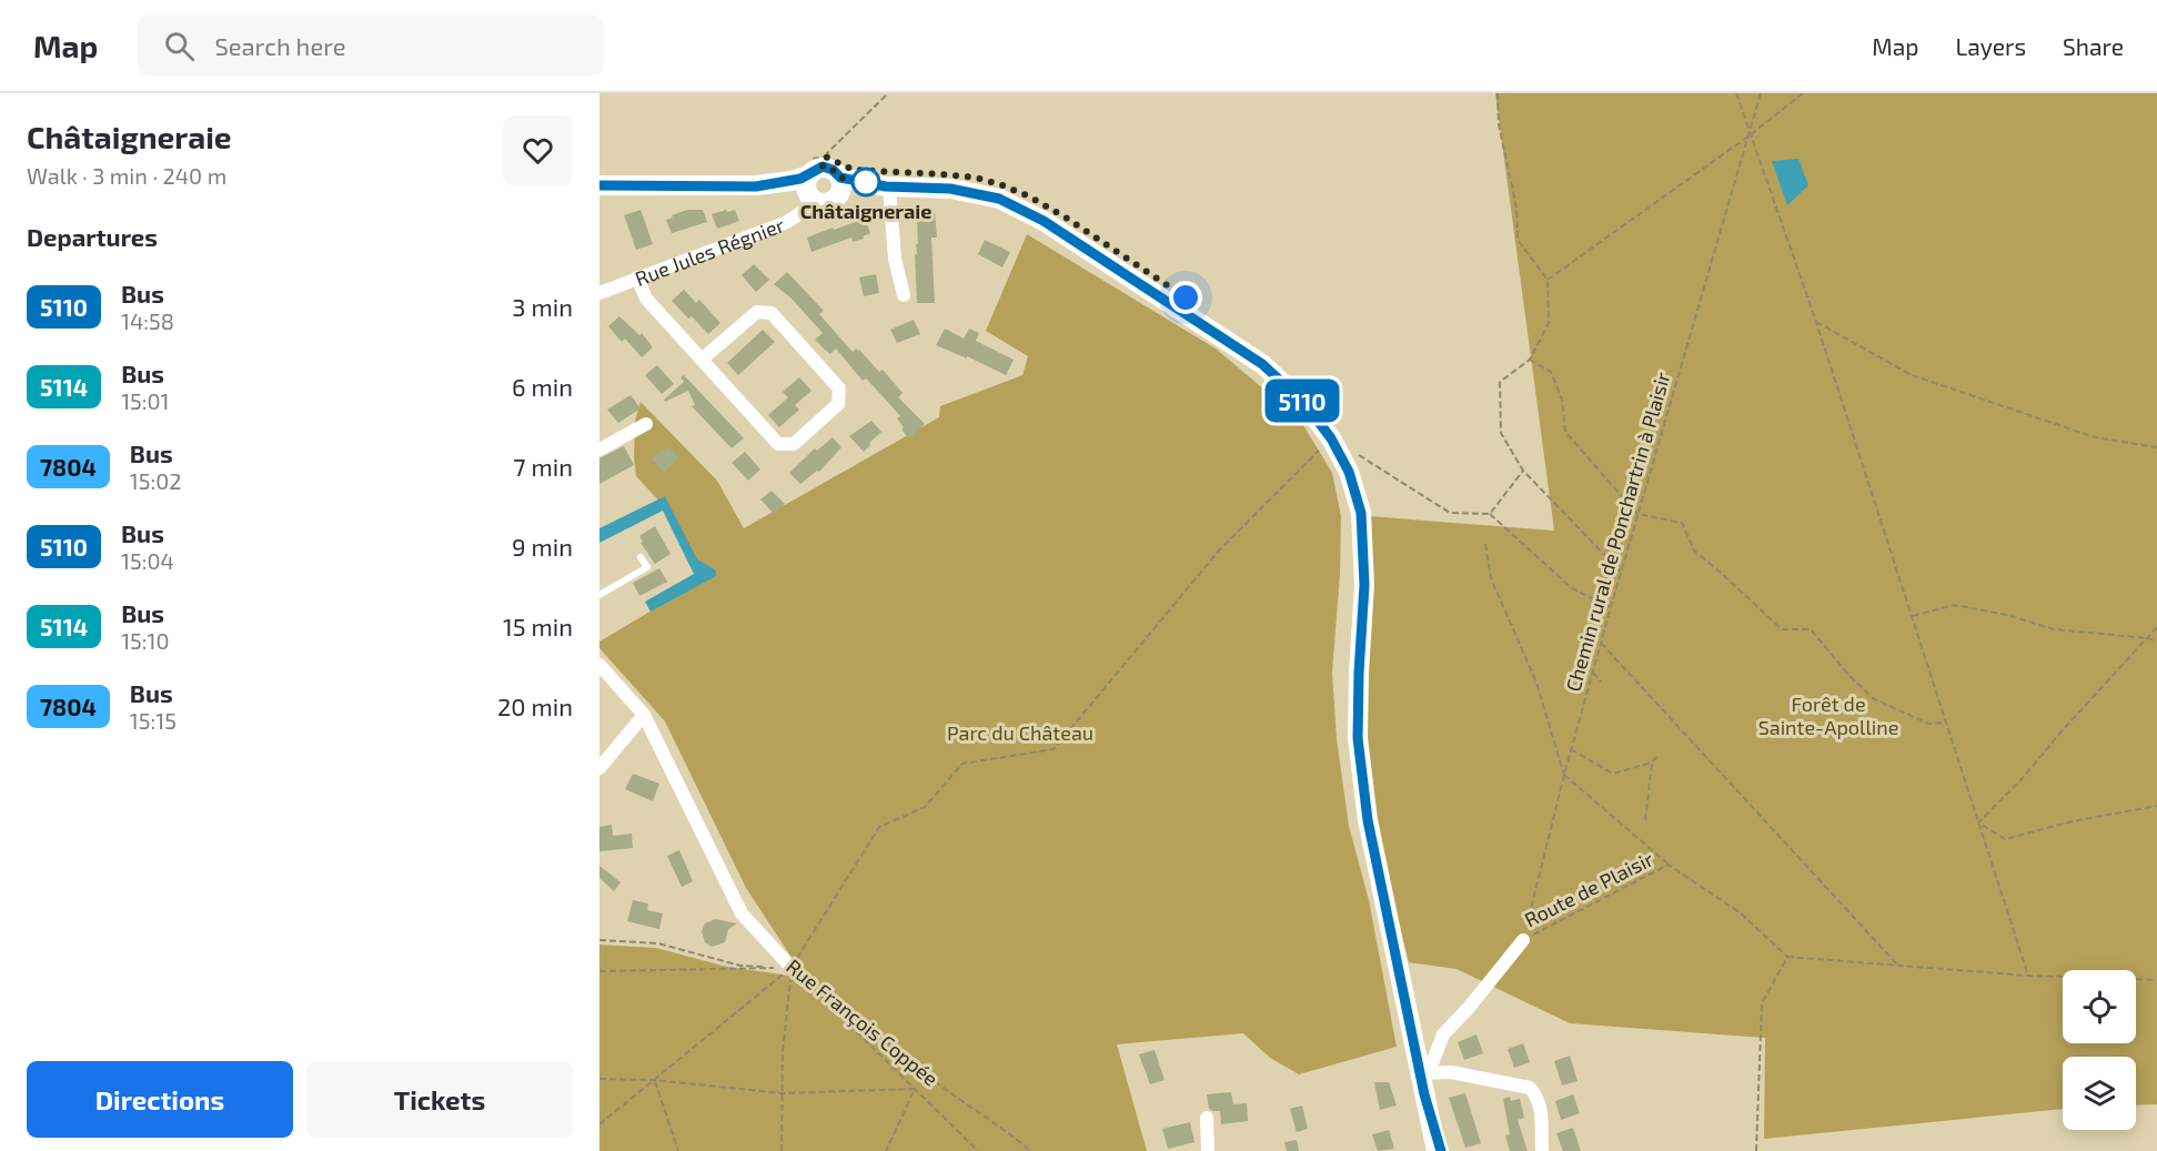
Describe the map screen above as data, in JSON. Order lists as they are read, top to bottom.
{
  "streets": {
    "street": ["Rue Jules Régnier", "Rue François Coppée"],
    "path": ["Chemin rural de Ponchartrin à Plaisir", "Route de Plaisir"]
  },
  "crossings": [
    ["Chemin rural de Ponchartrin à Plaisir", "Route de Plaisir"]
  ],
  "parks": ["Forêt de Sainte-Apolline", "Parc du Château"],
  "places": ["Châtaigneraie"],
  "lines": ["bus line 5110"],
  "page": {
    "header": "Map",
    "search": "Search here",
    "nav": ["Map", "Layers", "Share"],
    "heading": [
      ["Châtaigneraie", "Walk · 3 min · 240 m"],
      "Departures"
    ],
    "on_map": "5110",
    "list": [
      {
        "mark": "5110",
        "name": "Bus",
        "note": "14:58",
        "value": "3 min"
      },
      {
        "mark": "5114",
        "name": "Bus",
        "note": "15:01",
        "value": "6 min"
      },
      {
        "mark": "7804",
        "name": "Bus",
        "note": "15:02",
        "value": "7 min"
      },
      {
        "mark": "5110",
        "name": "Bus",
        "note": "15:04",
        "value": "9 min"
      },
      {
        "mark": "5114",
        "name": "Bus",
        "note": "15:10",
        "value": "15 min"
      },
      {
        "mark": "7804",
        "name": "Bus",
        "note": "15:15",
        "value": "20 min"
      }
    ],
    "buttons": ["Directions", "Tickets"]
  }
}
